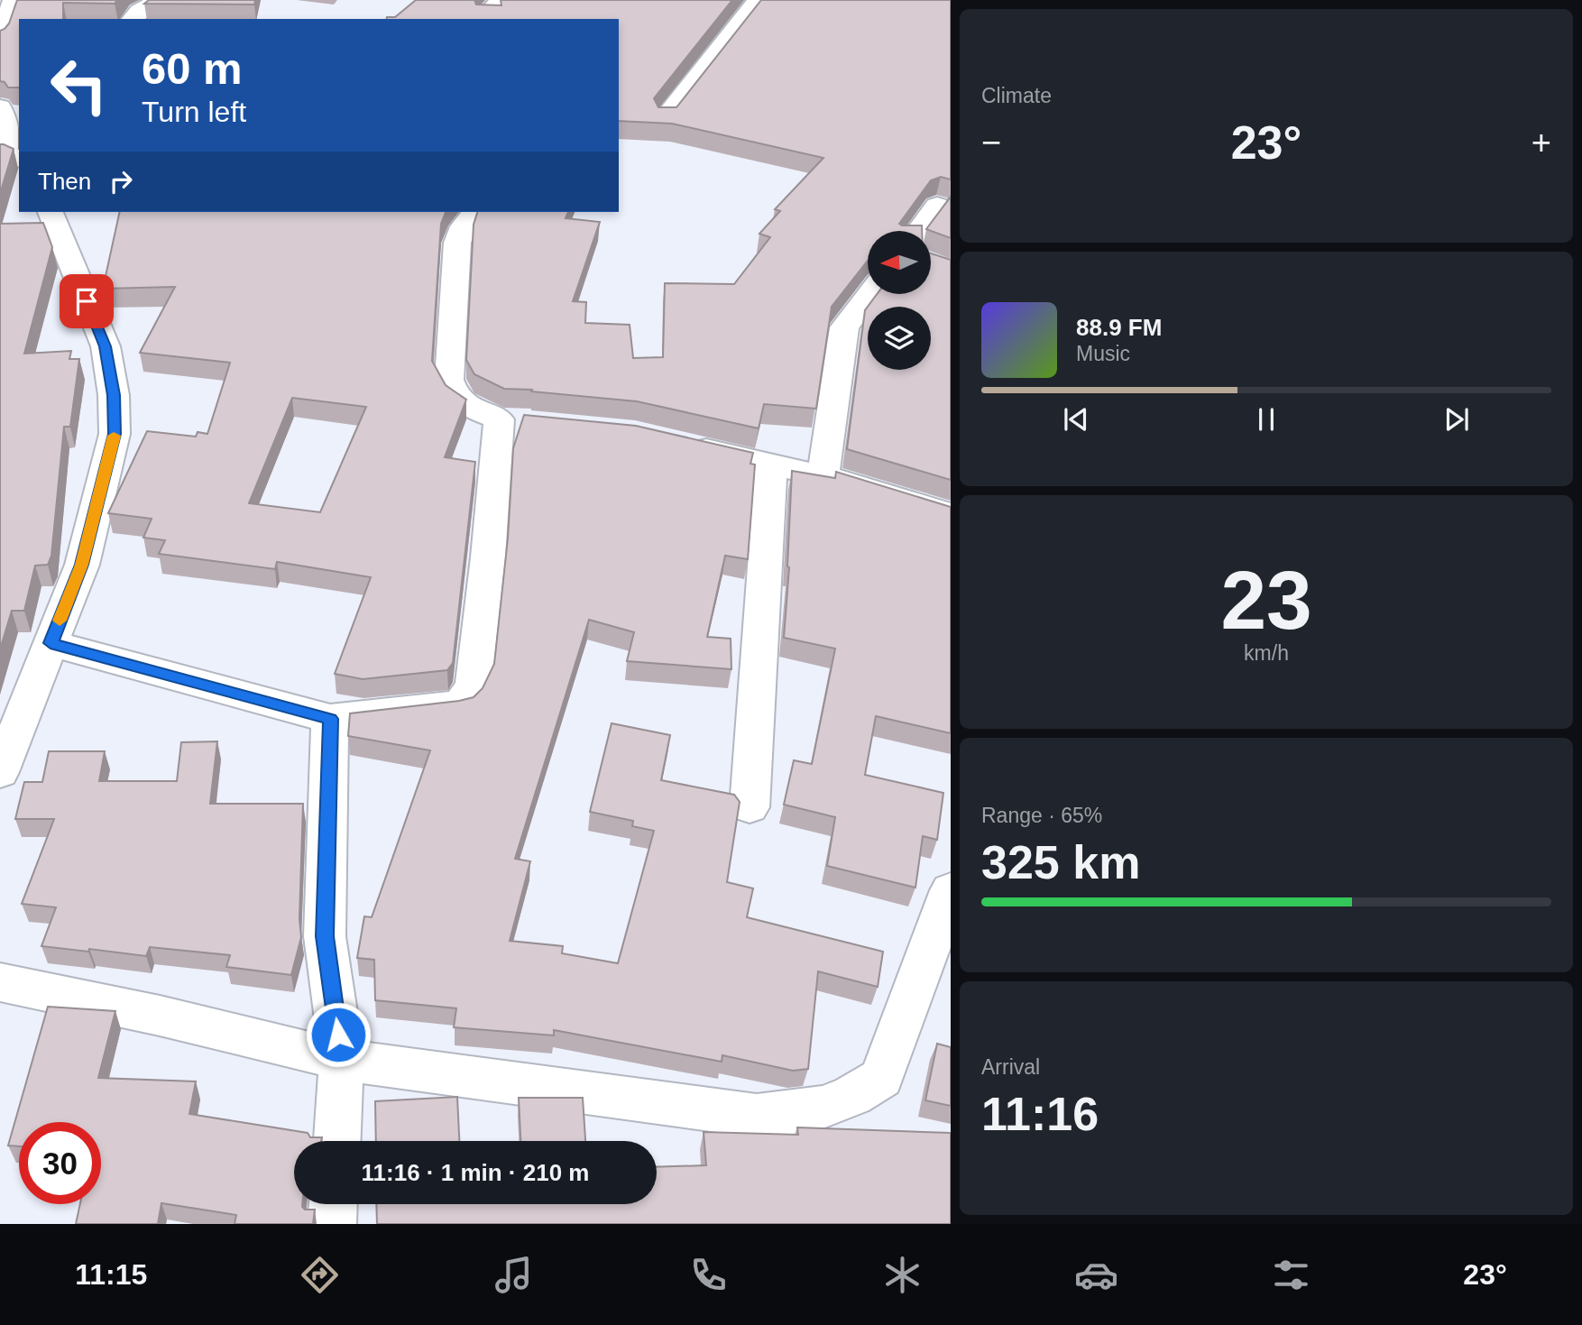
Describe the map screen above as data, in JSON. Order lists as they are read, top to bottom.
{
  "north": "left",
  "page": {
    "tile": [
      "Climate",
      ["23", "km/h"],
      ["Range · 65%", "325 km"],
      ["Arrival", "11:16"]
    ],
    "turn": ["60 m", "Turn left"],
    "heat": ["−", "23°", "+"],
    "then": "Then",
    "song": ["88.9 FM", "Music"],
    "limit": "30",
    "trip": "11:16 · 1 min · 210 m",
    "tabs": ["11:15", "23°"]
  }
}
